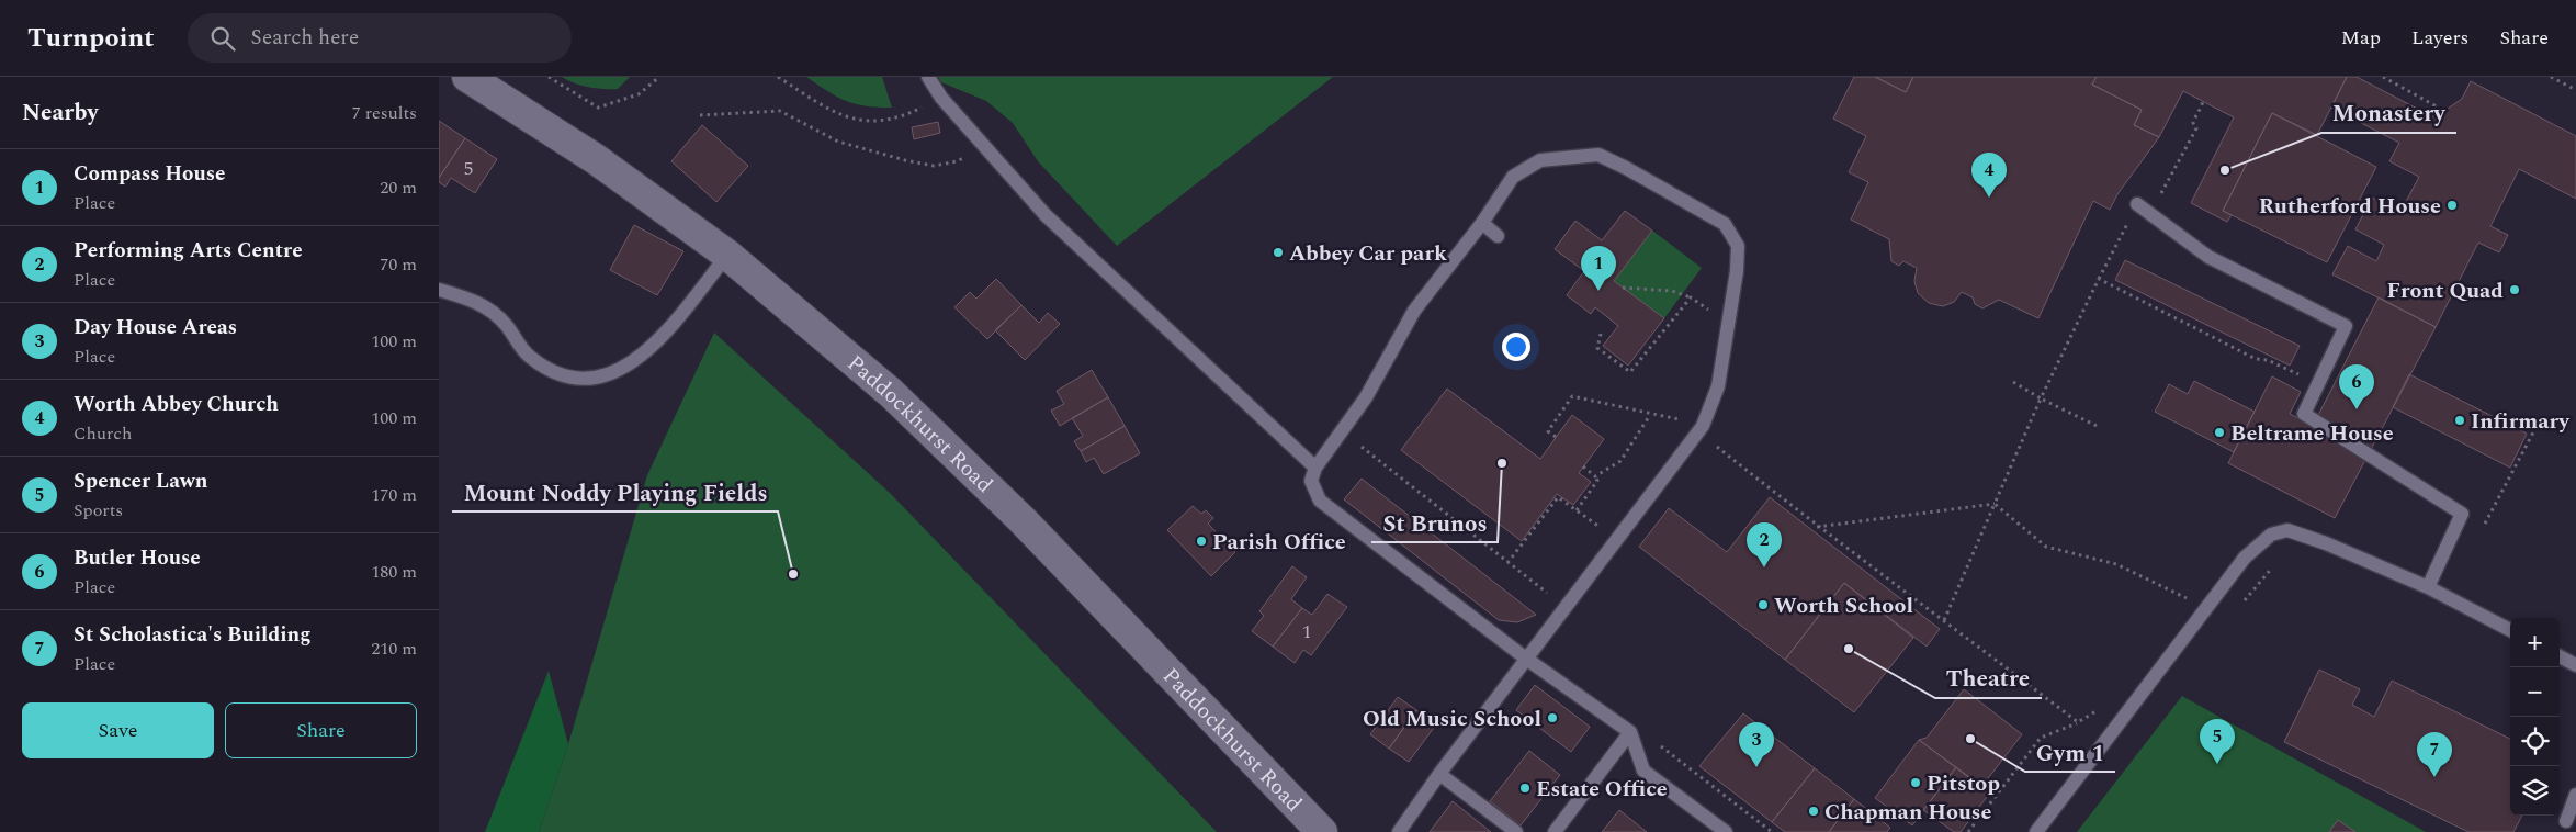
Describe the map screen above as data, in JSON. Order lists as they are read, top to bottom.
{
  "streets": {
    "main road": ["Paddockhurst Road"]
  },
  "places": [
    "Monastery",
    "Rutherford House",
    "Abbey Car park",
    "Front Quad",
    "Infirmary",
    "Beltrame House",
    "St Brunos",
    "Parish Office",
    "Mount Noddy Playing Fields",
    "Worth School",
    "Theatre",
    "Old Music School",
    "Gym 1",
    "Pitstop",
    "Estate Office",
    "Chapman House"
  ],
  "house_numbers": ["5", "1"],
  "page": {
    "header": "Turnpoint",
    "search": "Search here",
    "nav": ["Map", "Layers", "Share"],
    "heading": ["Nearby", "7 results"],
    "list": [
      {
        "mark": "1",
        "name": "Compass House",
        "note": "Place",
        "value": "20 m"
      },
      {
        "mark": "2",
        "name": "Performing Arts Centre",
        "note": "Place",
        "value": "70 m"
      },
      {
        "mark": "3",
        "name": "Day House Areas",
        "note": "Place",
        "value": "100 m"
      },
      {
        "mark": "4",
        "name": "Worth Abbey Church",
        "note": "Church",
        "value": "100 m"
      },
      {
        "mark": "5",
        "name": "Spencer Lawn",
        "note": "Sports",
        "value": "170 m"
      },
      {
        "mark": "6",
        "name": "Butler House",
        "note": "Place",
        "value": "180 m"
      },
      {
        "mark": "7",
        "name": "St Scholastica's Building",
        "note": "Place",
        "value": "210 m"
      }
    ],
    "pins": [
      "4",
      "1",
      "6",
      "2",
      "5",
      "3",
      "7"
    ],
    "map_buttons": ["+", "−"],
    "buttons": ["Save", "Share"]
  }
}
